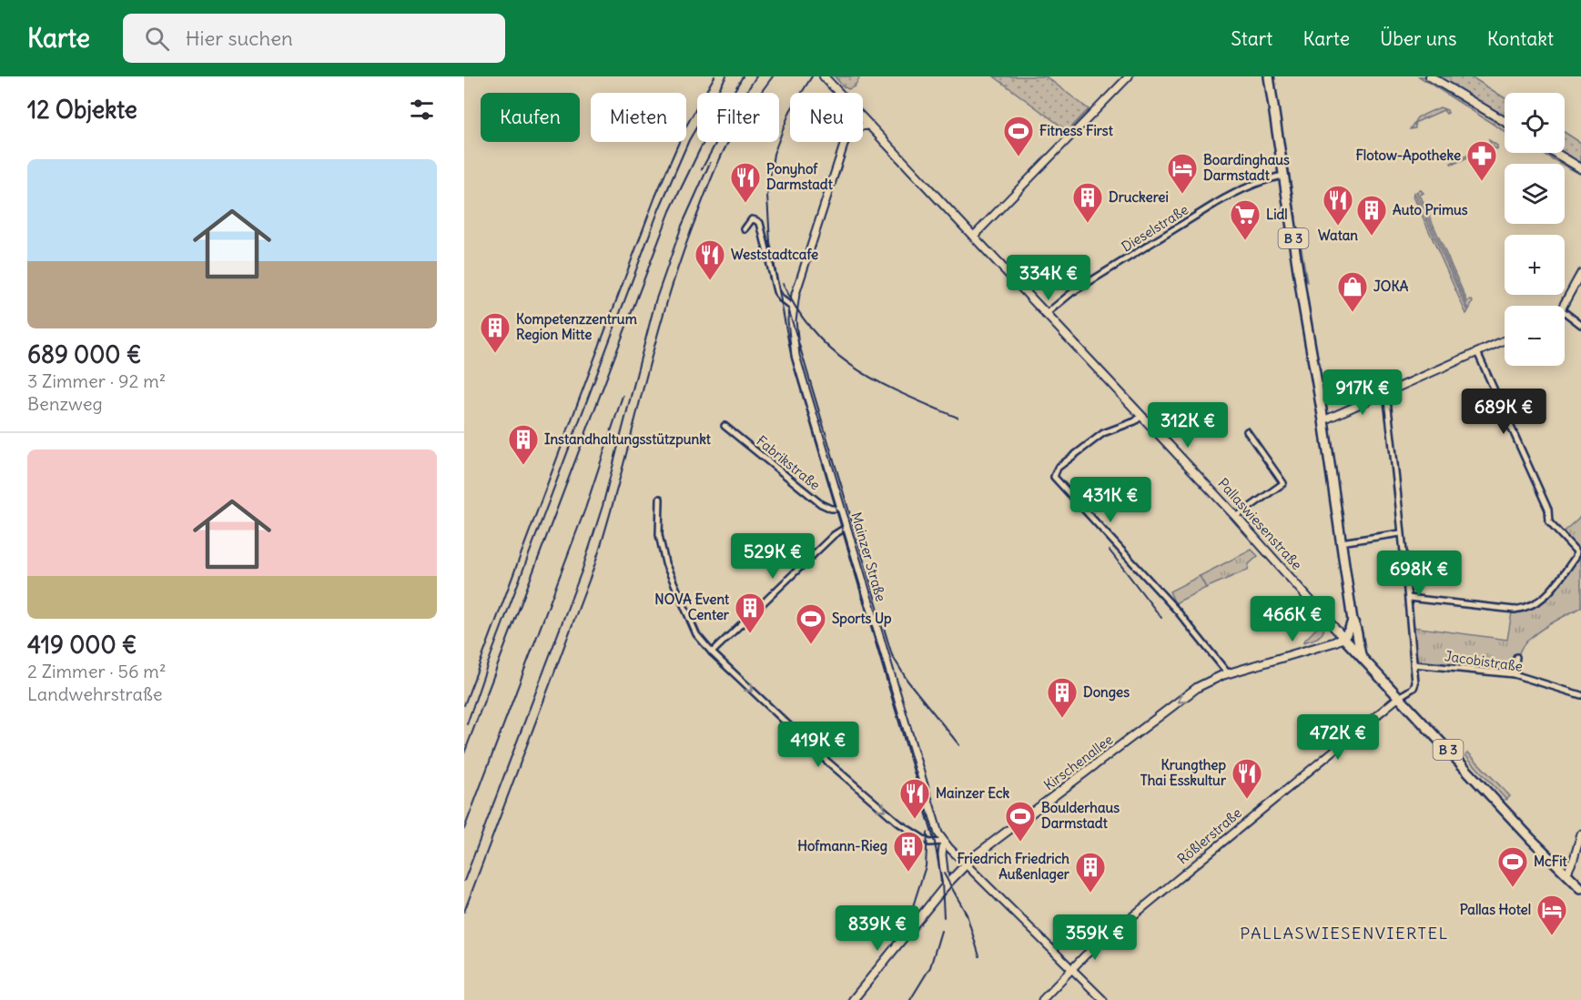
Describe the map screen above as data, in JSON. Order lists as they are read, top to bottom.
{
  "streets": {
    "main road": ["B 3", "Pallaswiesenstraße", "Kirschenallee"],
    "street": [
      "Dieselstraße",
      "Fabrikstraße",
      "Mainzer Straße",
      "Jacobistraße",
      "Rößlerstraße"
    ]
  },
  "crossings": [
    ["Dieselstraße", "B 3"],
    ["Dieselstraße", "Pallaswiesenstraße"],
    ["B 3", "Pallaswiesenstraße"],
    ["Fabrikstraße", "Mainzer Straße"],
    ["Pallaswiesenstraße", "Kirschenallee"],
    ["Pallaswiesenstraße", "Rößlerstraße"],
    ["Mainzer Straße", "Kirschenallee"],
    ["Mainzer Straße", "Rößlerstraße"]
  ],
  "one_way": ["Kirschenallee"],
  "districts": ["PALLASWIESENVIERTEL"],
  "places": {
    "sports": [
      "Fitness First",
      "Sports Up",
      "Boulderhaus Darmstadt",
      "McFit"
    ],
    "pharmacy": ["Flotow-Apotheke"],
    "hotel": ["Boardinghaus Darmstadt", "Pallas Hotel"],
    "restaurant": [
      "Ponyhof Darmstadt",
      "Watan",
      "Weststadtcafe",
      "Krungthep Thai Esskultur",
      "Mainzer Eck"
    ],
    "building": [
      "Druckerei",
      "Auto Primus",
      "Kompetenzzentrum Region Mitte",
      "Instandhaltungsstützpunkt",
      "NOVA Event Center",
      "Donges",
      "Hofmann-Rieg",
      "Friedrich Friedrich Außenlager"
    ],
    "supermarket": ["Lidl"],
    "shop": ["JOKA"]
  },
  "page": {
    "header": "Karte",
    "search": "Hier suchen",
    "nav": [
      "Start",
      "Karte",
      "Über uns",
      "Kontakt"
    ],
    "heading": "12 Objekte",
    "map_buttons": ["+", "−"],
    "chip": [
      "Kaufen",
      "Mieten",
      "Filter",
      "Neu"
    ],
    "list": [
      {
        "name": "689 000 €",
        "note": "3 Zimmer · 92 m² · Benzweg"
      },
      {
        "name": "419 000 €",
        "note": "2 Zimmer · 56 m² · Landwehrstraße"
      }
    ],
    "price": [
      "334K €",
      "917K €",
      "689K €",
      "312K €",
      "431K €",
      "529K €",
      "698K €",
      "466K €",
      "472K €",
      "419K €",
      "839K €",
      "359K €"
    ]
  }
}
